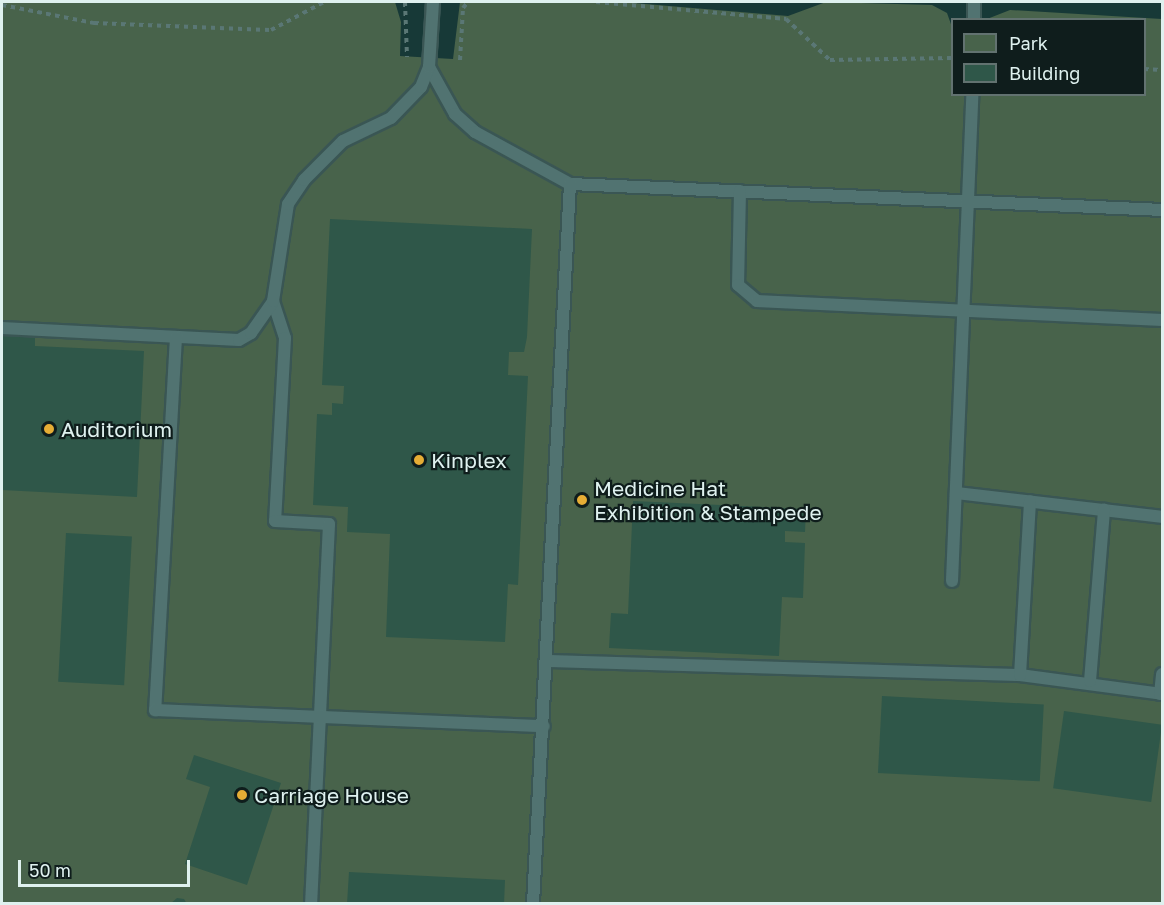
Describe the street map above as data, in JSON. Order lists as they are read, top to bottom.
{
  "places": [
    "Auditorium",
    "Kinplex",
    "Medicine Hat Exhibition & Stampede",
    "Carriage House"
  ],
  "legend": ["Park", "Building"],
  "scale_bar": "50 m"
}
